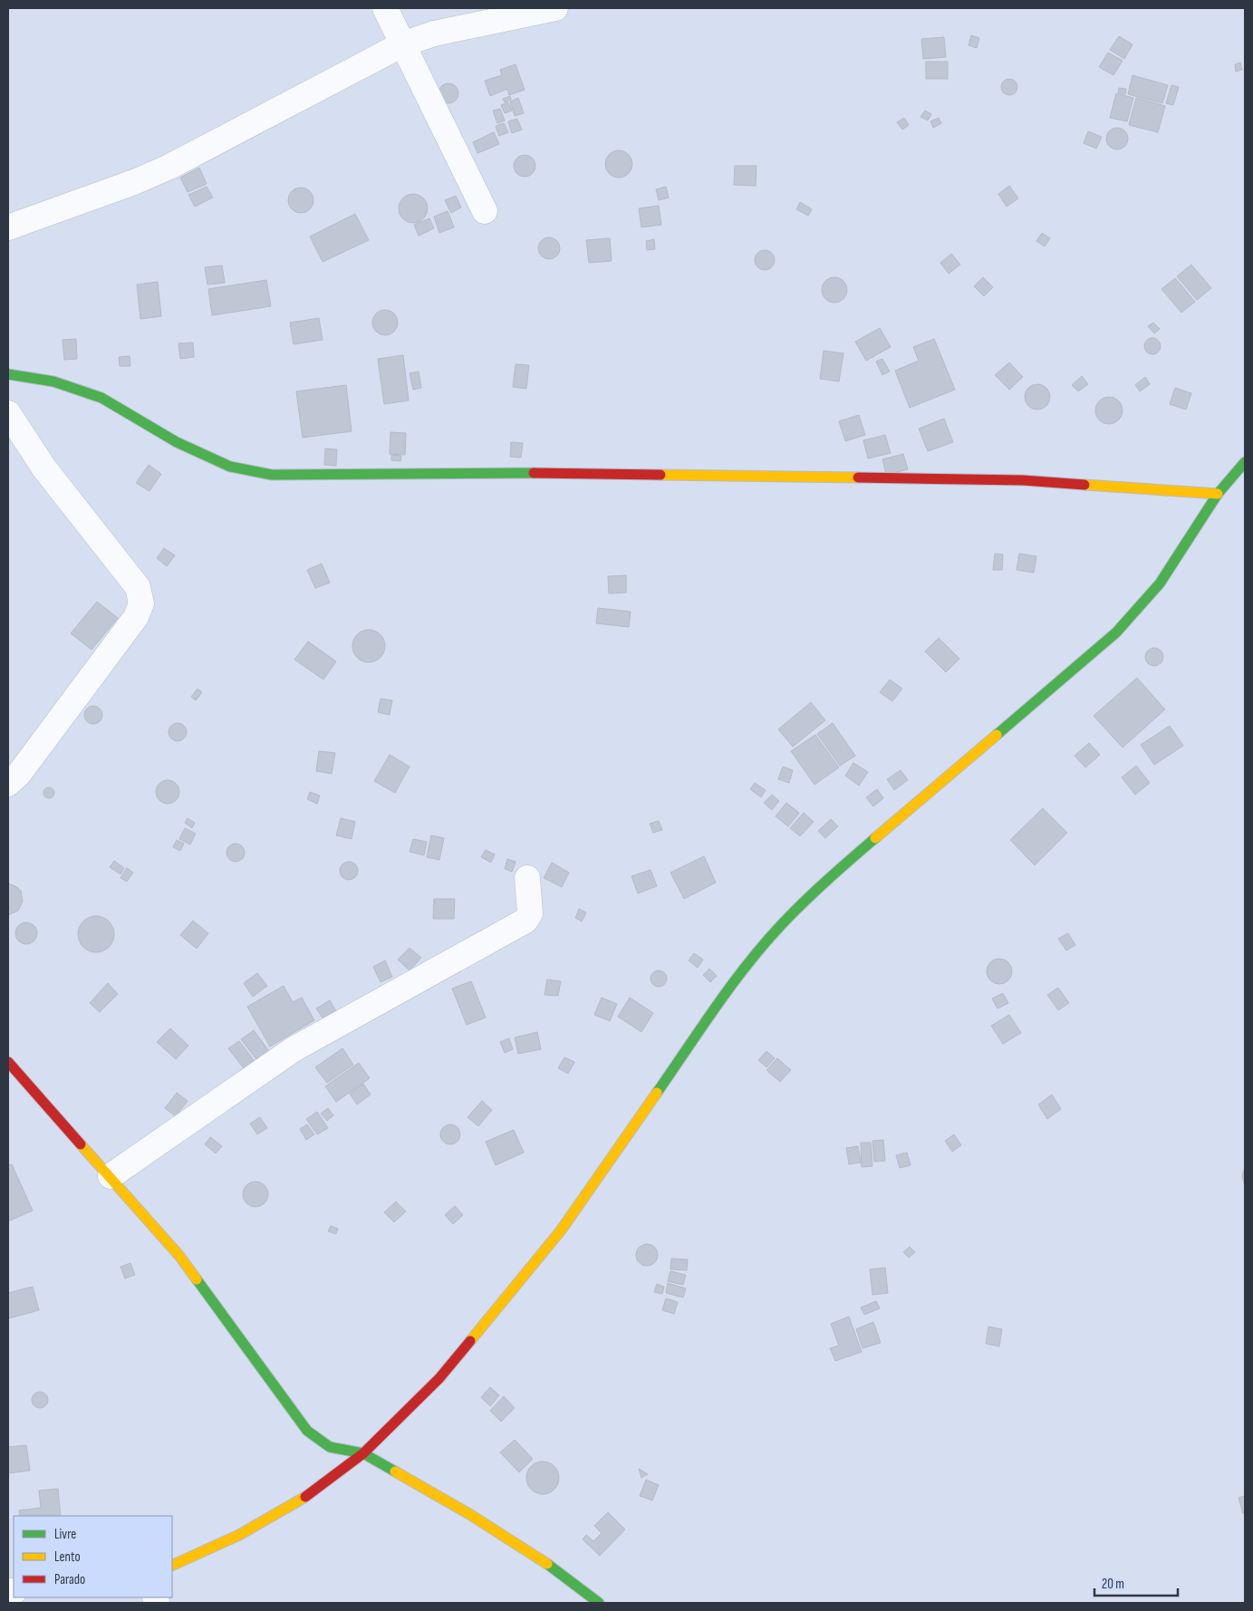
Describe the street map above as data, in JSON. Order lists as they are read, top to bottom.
{
  "legend": ["Livre", "Lento", "Parado"],
  "scale_bar": "20 m"
}
